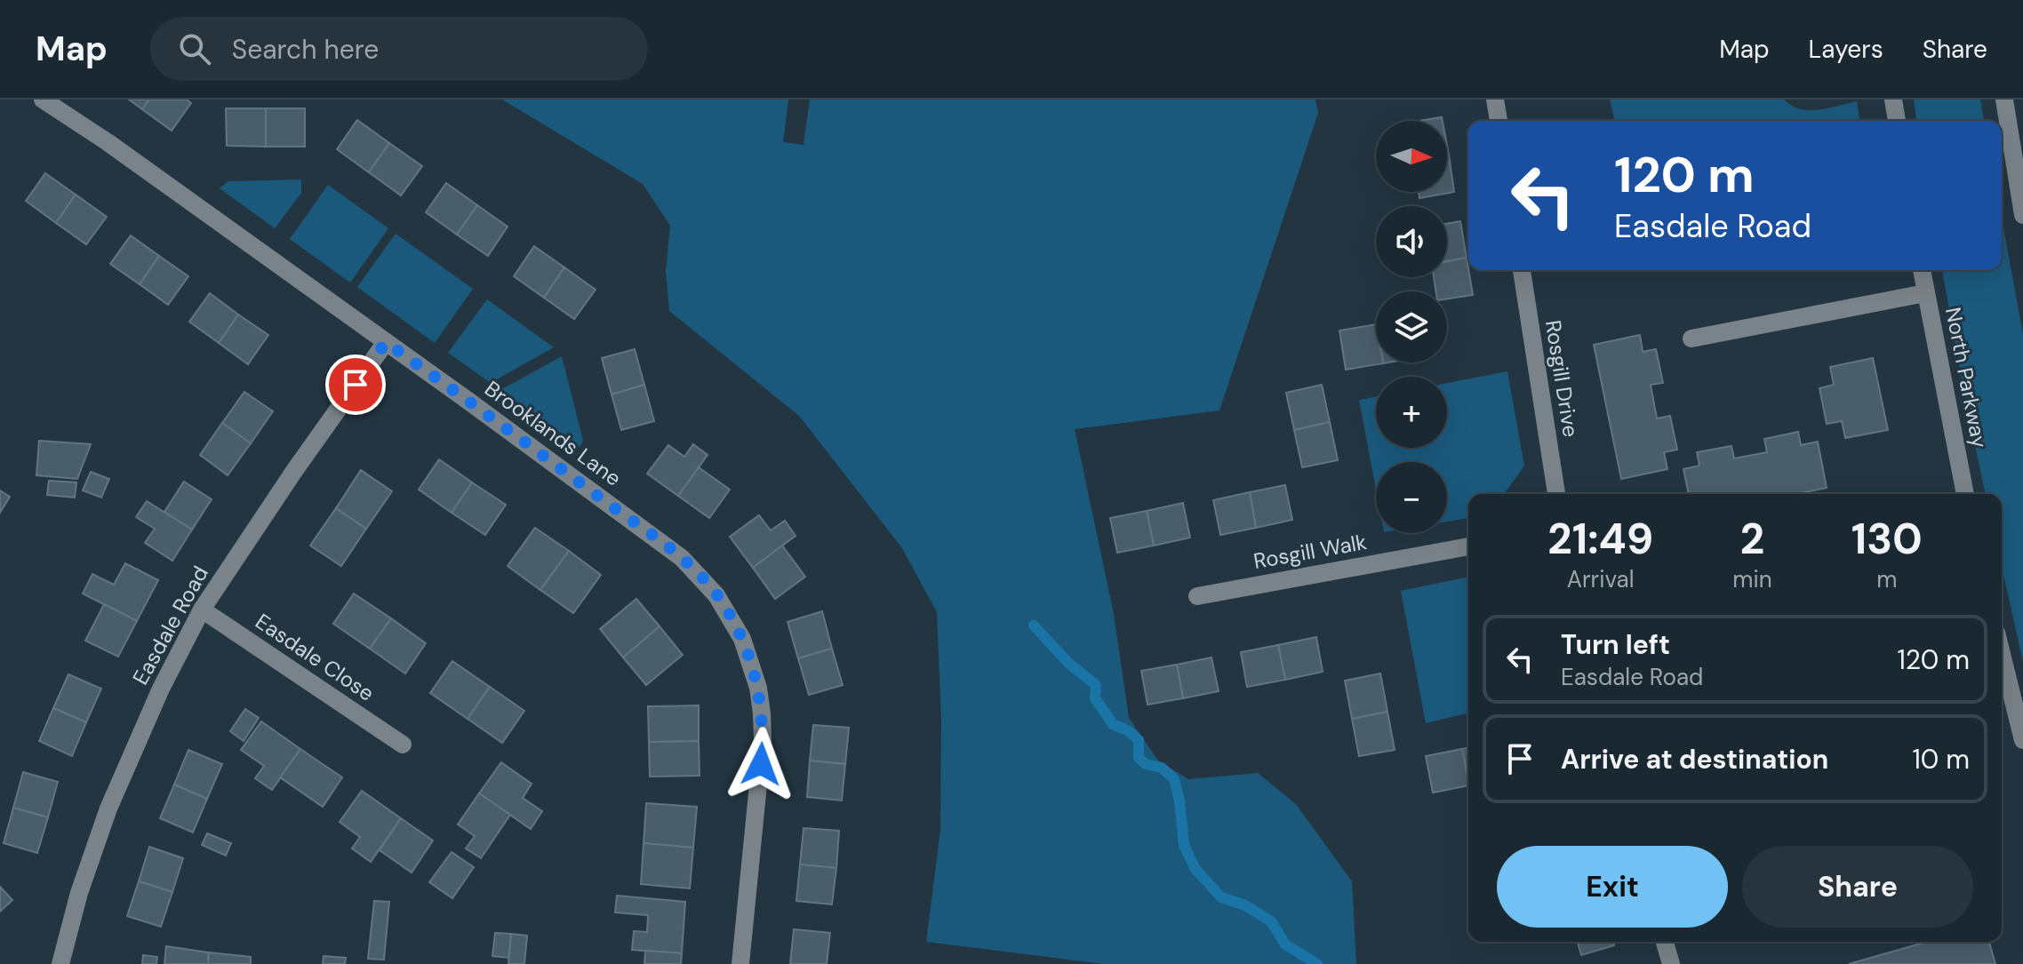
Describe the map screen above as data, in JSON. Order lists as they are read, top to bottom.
{
  "streets": {
    "street": [
      "North Parkway",
      "Rosgill Drive",
      "Brooklands Lane",
      "Rosgill Walk",
      "Easdale Road",
      "Easdale Close"
    ]
  },
  "crossings": [
    ["Brooklands Lane", "Easdale Road"],
    ["Easdale Road", "Easdale Close"]
  ],
  "north": "right",
  "page": {
    "header": "Map",
    "search": "Search here",
    "nav": ["Map", "Layers", "Share"],
    "map_buttons": ["+", "−"],
    "turn": ["120 m", "Easdale Road"],
    "eta": [
      "21:49",
      "Arrival",
      "2",
      "min",
      "130",
      "m"
    ],
    "list": [
      {
        "name": "Turn left",
        "note": "Easdale Road",
        "value": "120 m"
      },
      {
        "name": "Arrive at destination",
        "value": "10 m"
      }
    ],
    "buttons": ["Exit", "Share"]
  }
}
